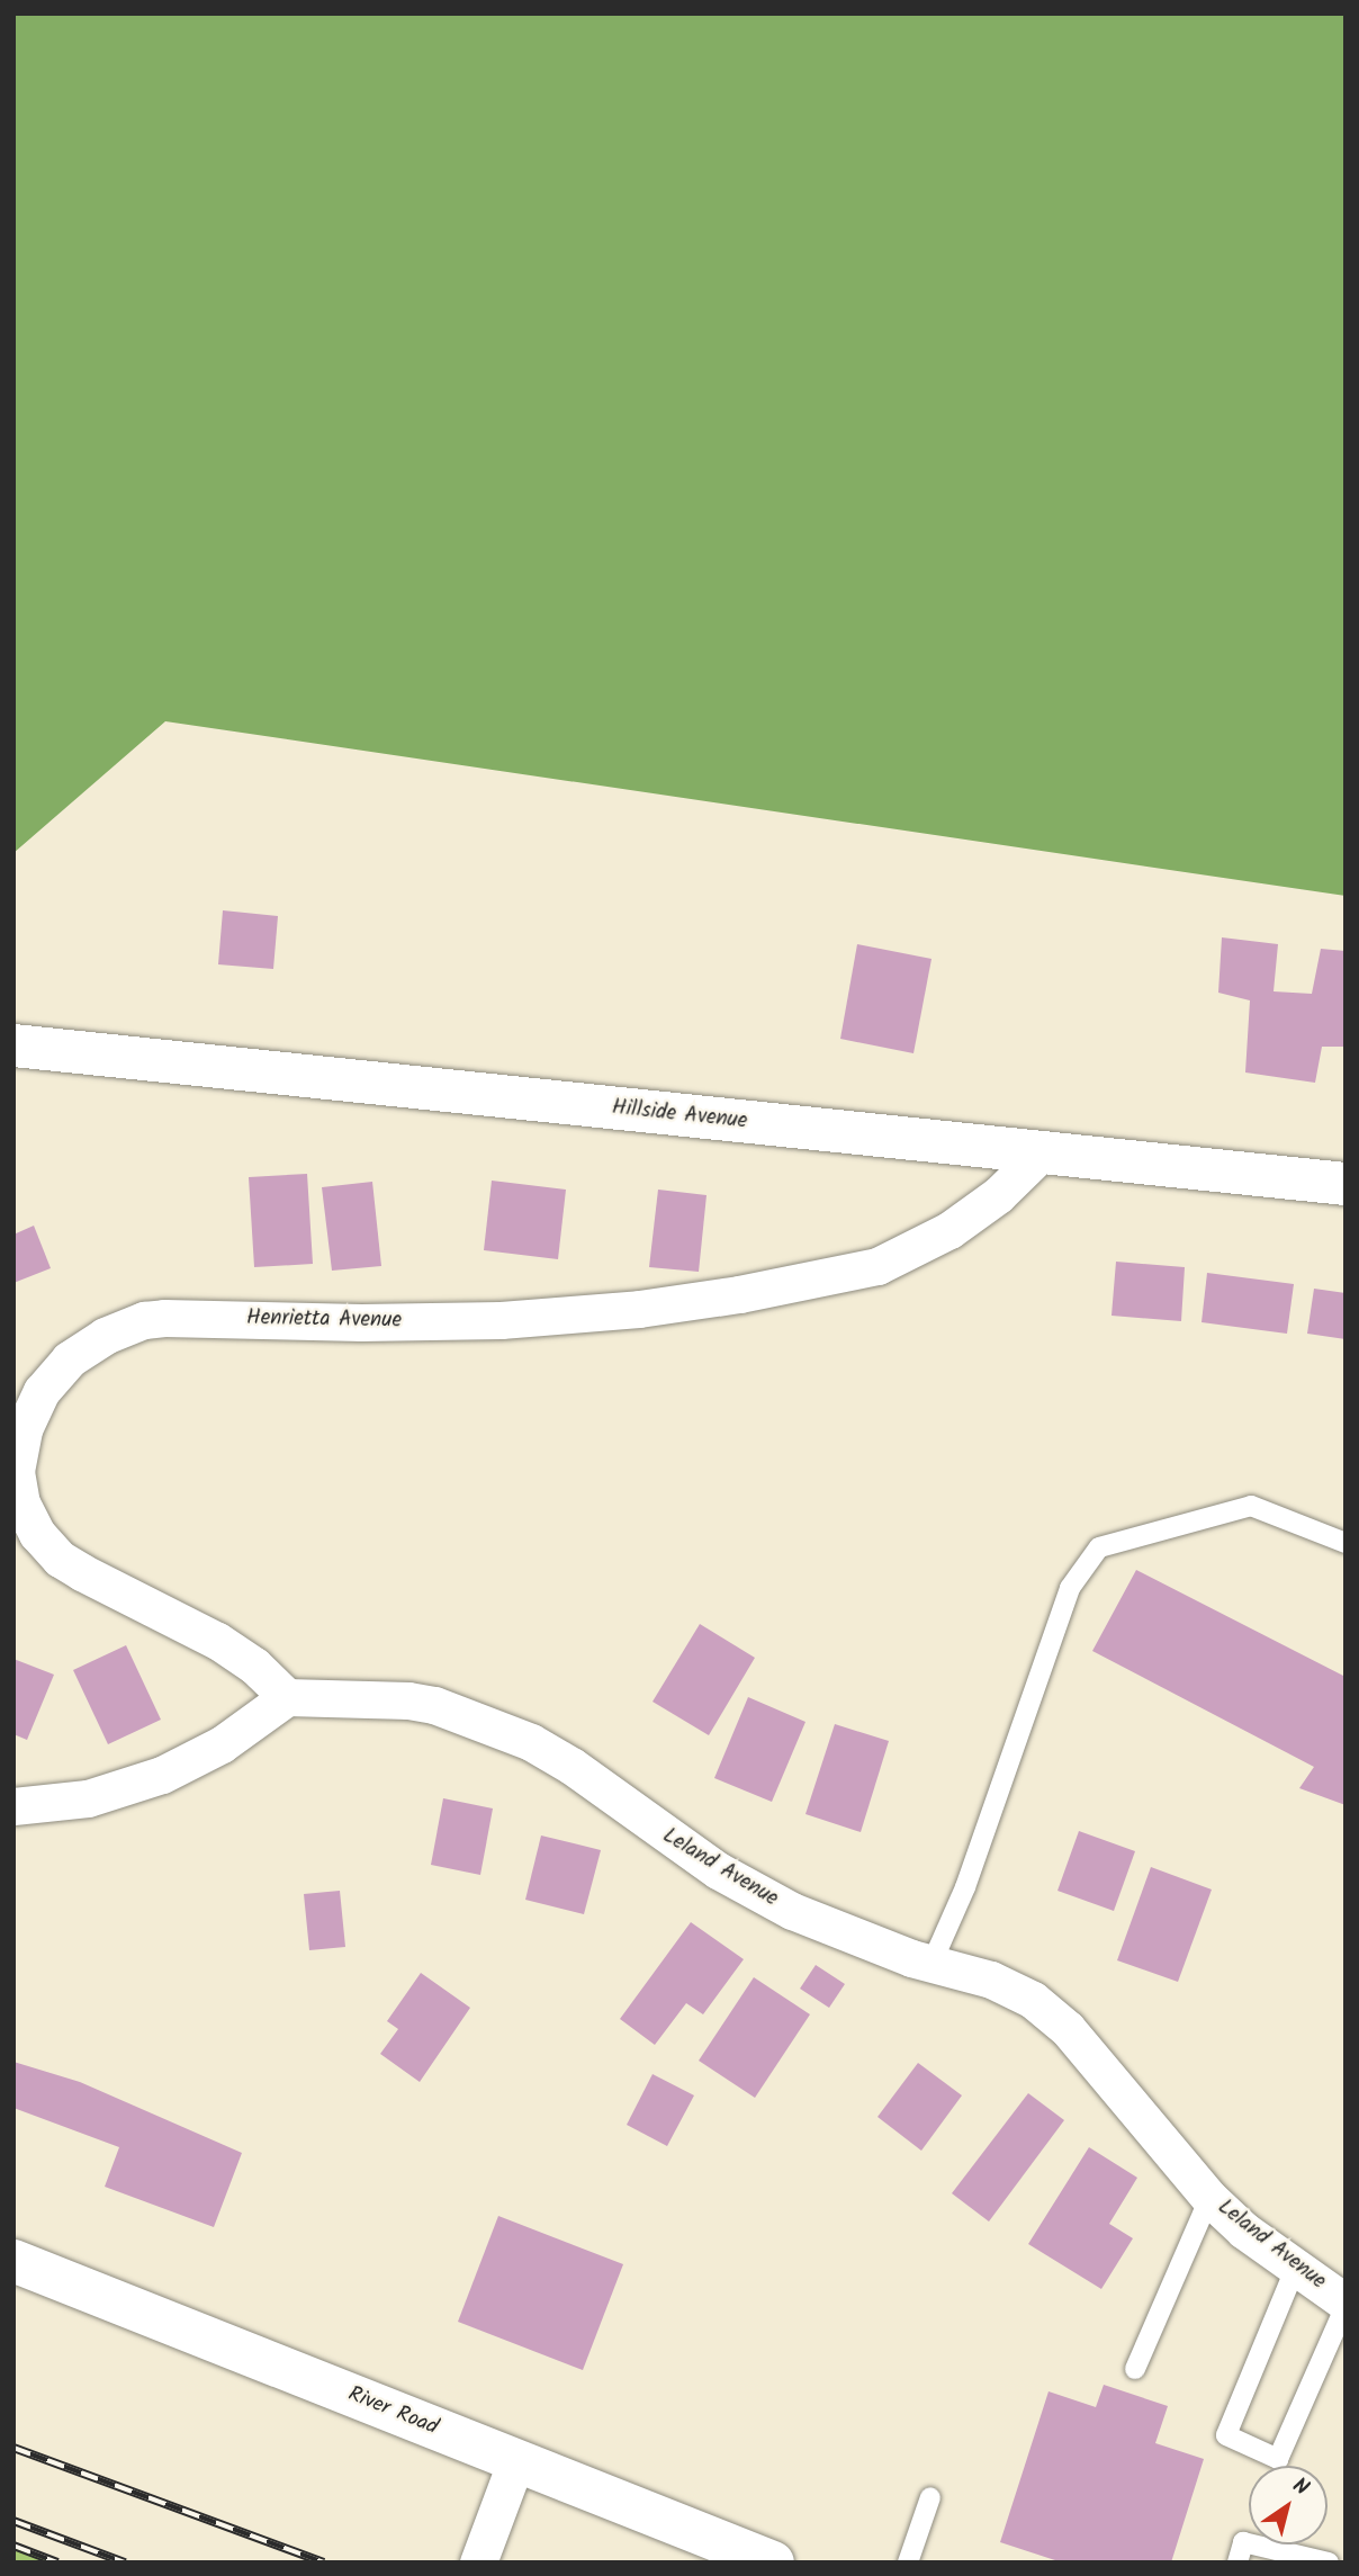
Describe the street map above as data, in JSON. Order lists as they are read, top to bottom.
{
  "streets": {
    "street": [
      "Hillside Avenue",
      "Henrietta Avenue",
      "Leland Avenue",
      "River Road"
    ]
  },
  "crossings": [
    ["Hillside Avenue", "Henrietta Avenue"],
    ["Henrietta Avenue", "Leland Avenue"]
  ],
  "north": "top right"
}
